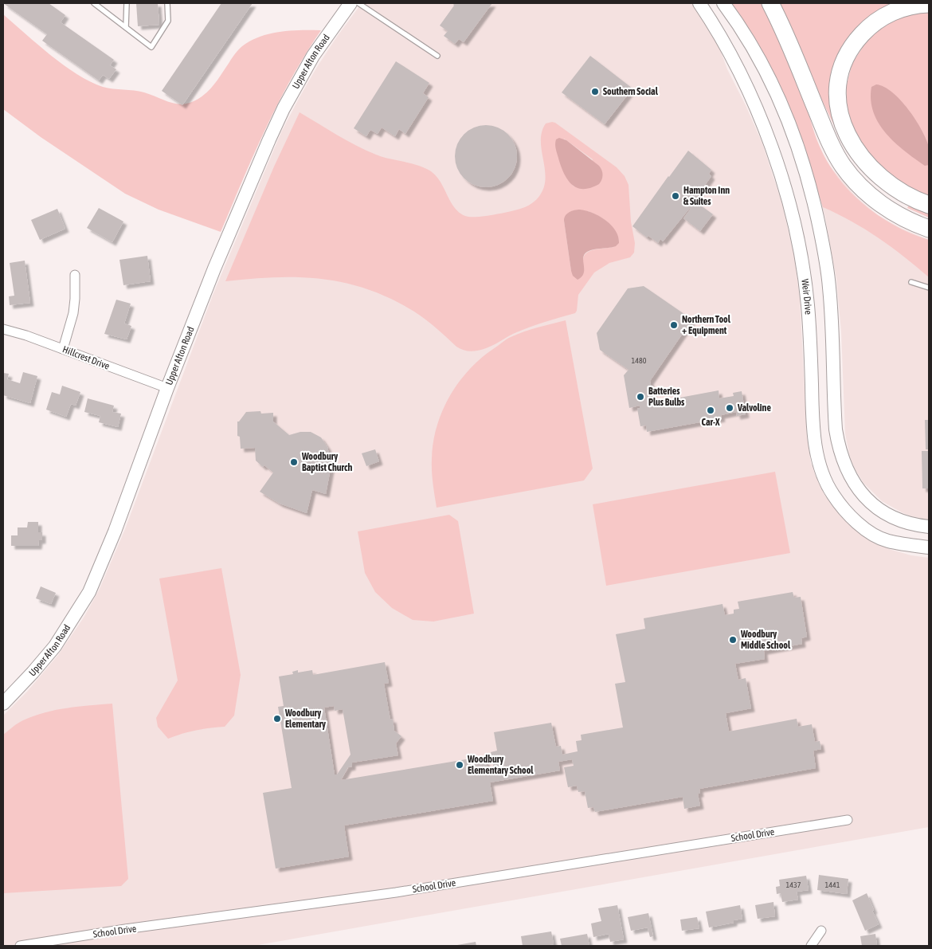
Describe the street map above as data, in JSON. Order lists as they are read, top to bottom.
{
  "streets": {
    "street": [
      "Upper Afton Road",
      "Weir Drive",
      "Hillcrest Drive",
      "School Drive"
    ]
  },
  "crossings": [
    ["Upper Afton Road", "Hillcrest Drive"]
  ],
  "places": [
    "Southern Social",
    "Hampton Inn & Suites",
    "Northern Tool + Equipment",
    "Batteries Plus Bulbs",
    "Valvoline",
    "Car-X",
    "Woodbury Baptist Church",
    "Woodbury Middle School",
    "Woodbury Elementary",
    "Woodbury Elementary School"
  ],
  "house_numbers": ["1480", "1437", "1441"]
}
